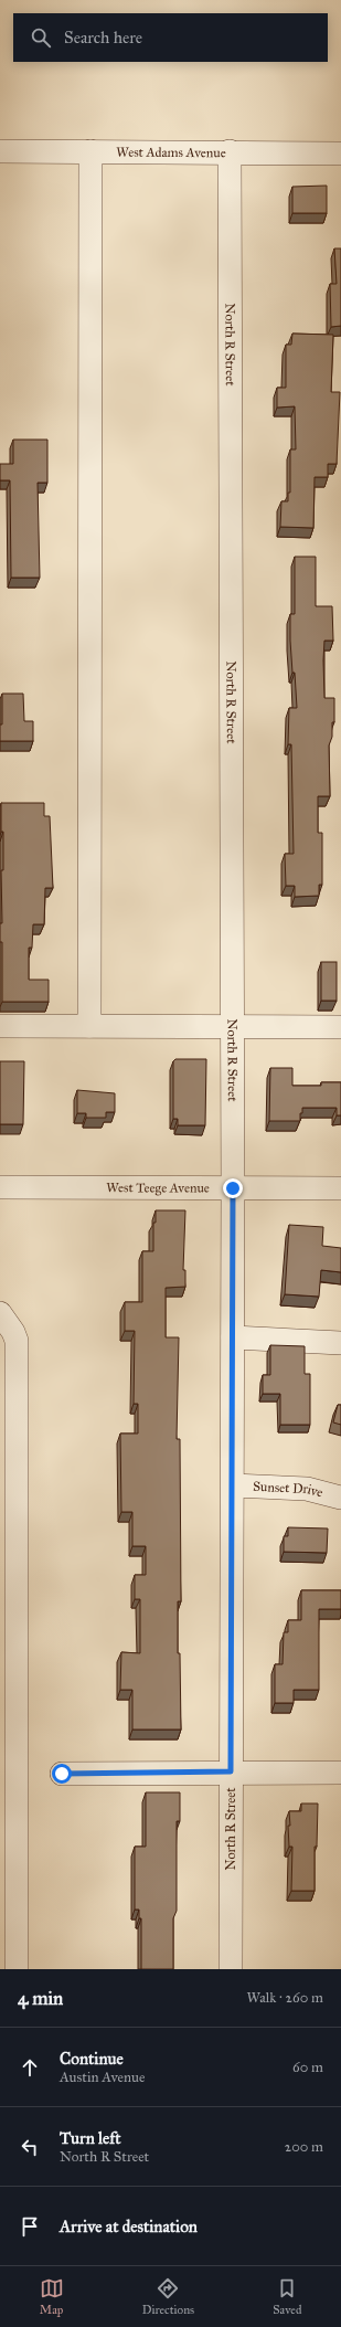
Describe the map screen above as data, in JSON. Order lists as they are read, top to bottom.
{
  "streets": {
    "street": [
      "West Adams Avenue",
      "North R Street",
      "West Teege Avenue",
      "Sunset Drive"
    ]
  },
  "crossings": [
    ["West Adams Avenue", "North R Street"],
    ["North R Street", "West Teege Avenue"],
    ["North R Street", "Sunset Drive"]
  ],
  "page": {
    "search": "Search here",
    "heading": ["4 min", "Walk · 260 m"],
    "list": [
      ["Continue", "Austin Avenue", "60 m"],
      ["Turn left", "North R Street", "200 m"],
      "Arrive at destination"
    ],
    "nav": ["Map", "Directions", "Saved"]
  }
}
